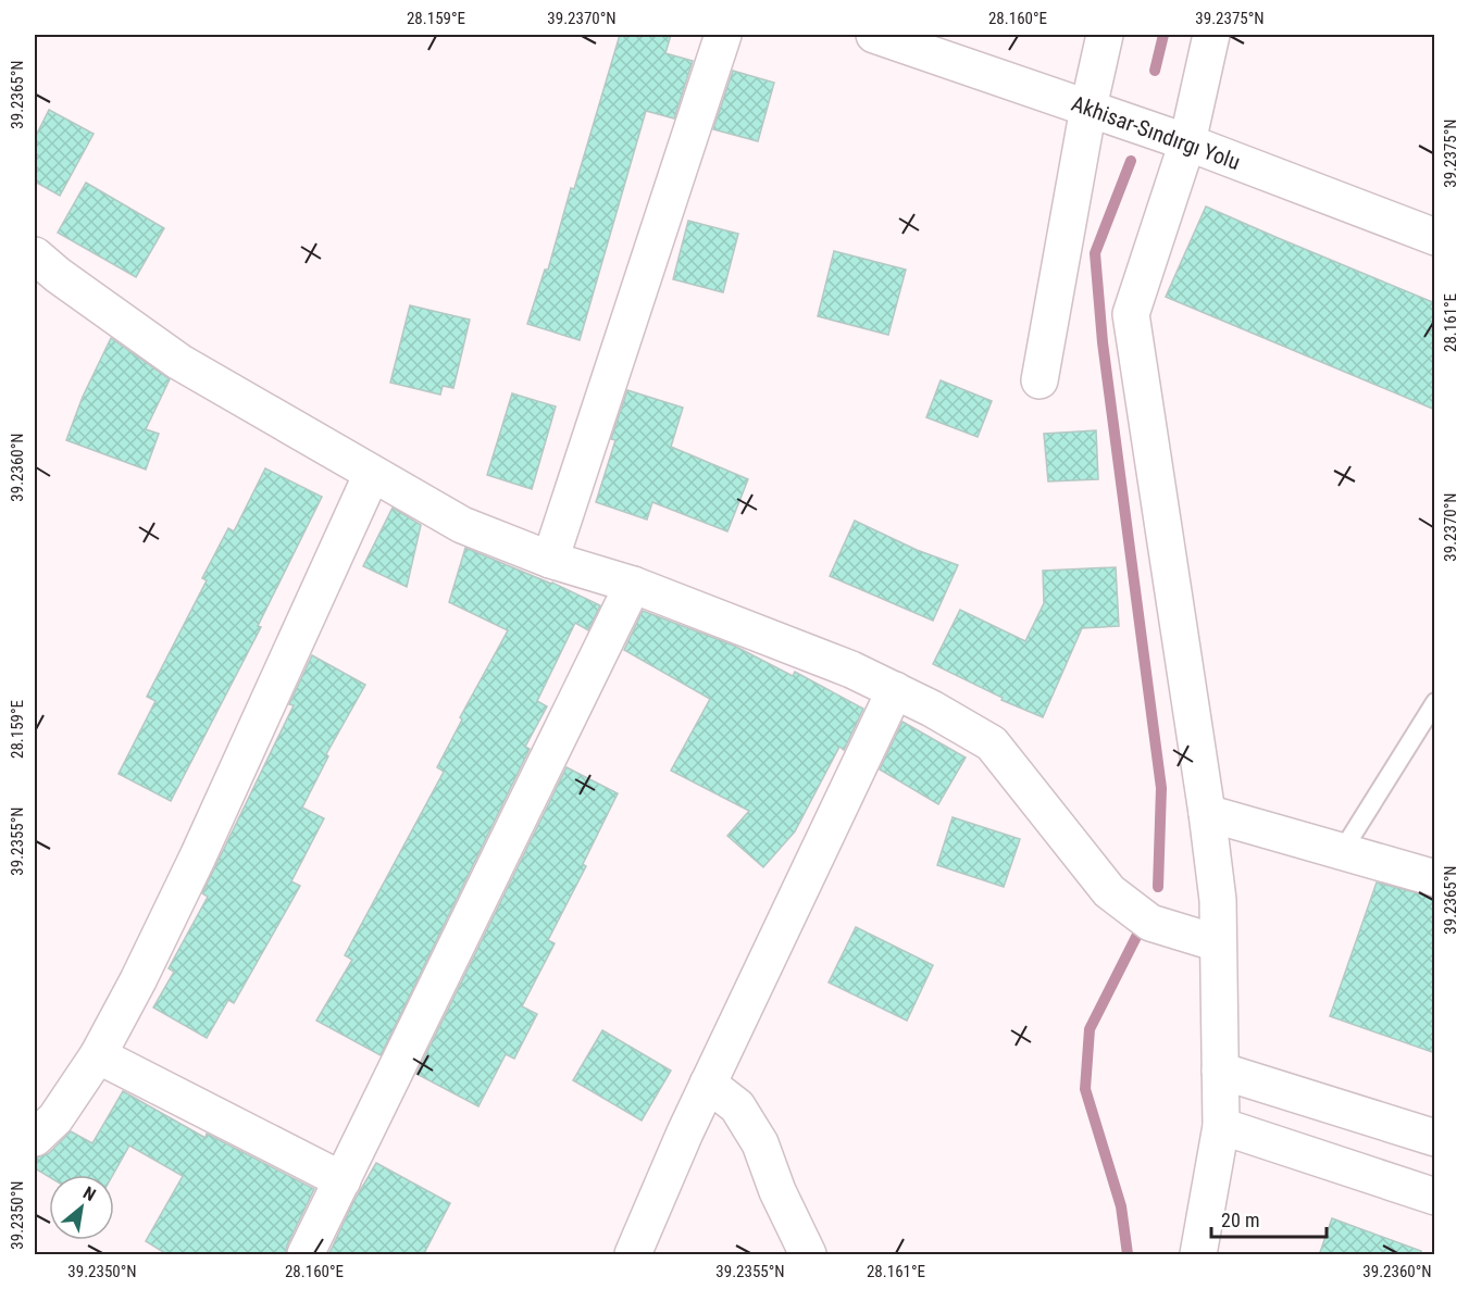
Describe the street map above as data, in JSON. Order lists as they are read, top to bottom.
{
  "streets": {
    "street": ["Akhisar-Sındırgı Yolu"]
  },
  "scale_bar": "20 m",
  "north": "top right",
  "coordinates": [
    "28.159°E",
    "39.2370°N",
    "28.160°E",
    "39.2375°N",
    "39.2365°N",
    "28.161°E",
    "39.2360°N",
    "39.2355°N",
    "39.2350°N"
  ]
}
